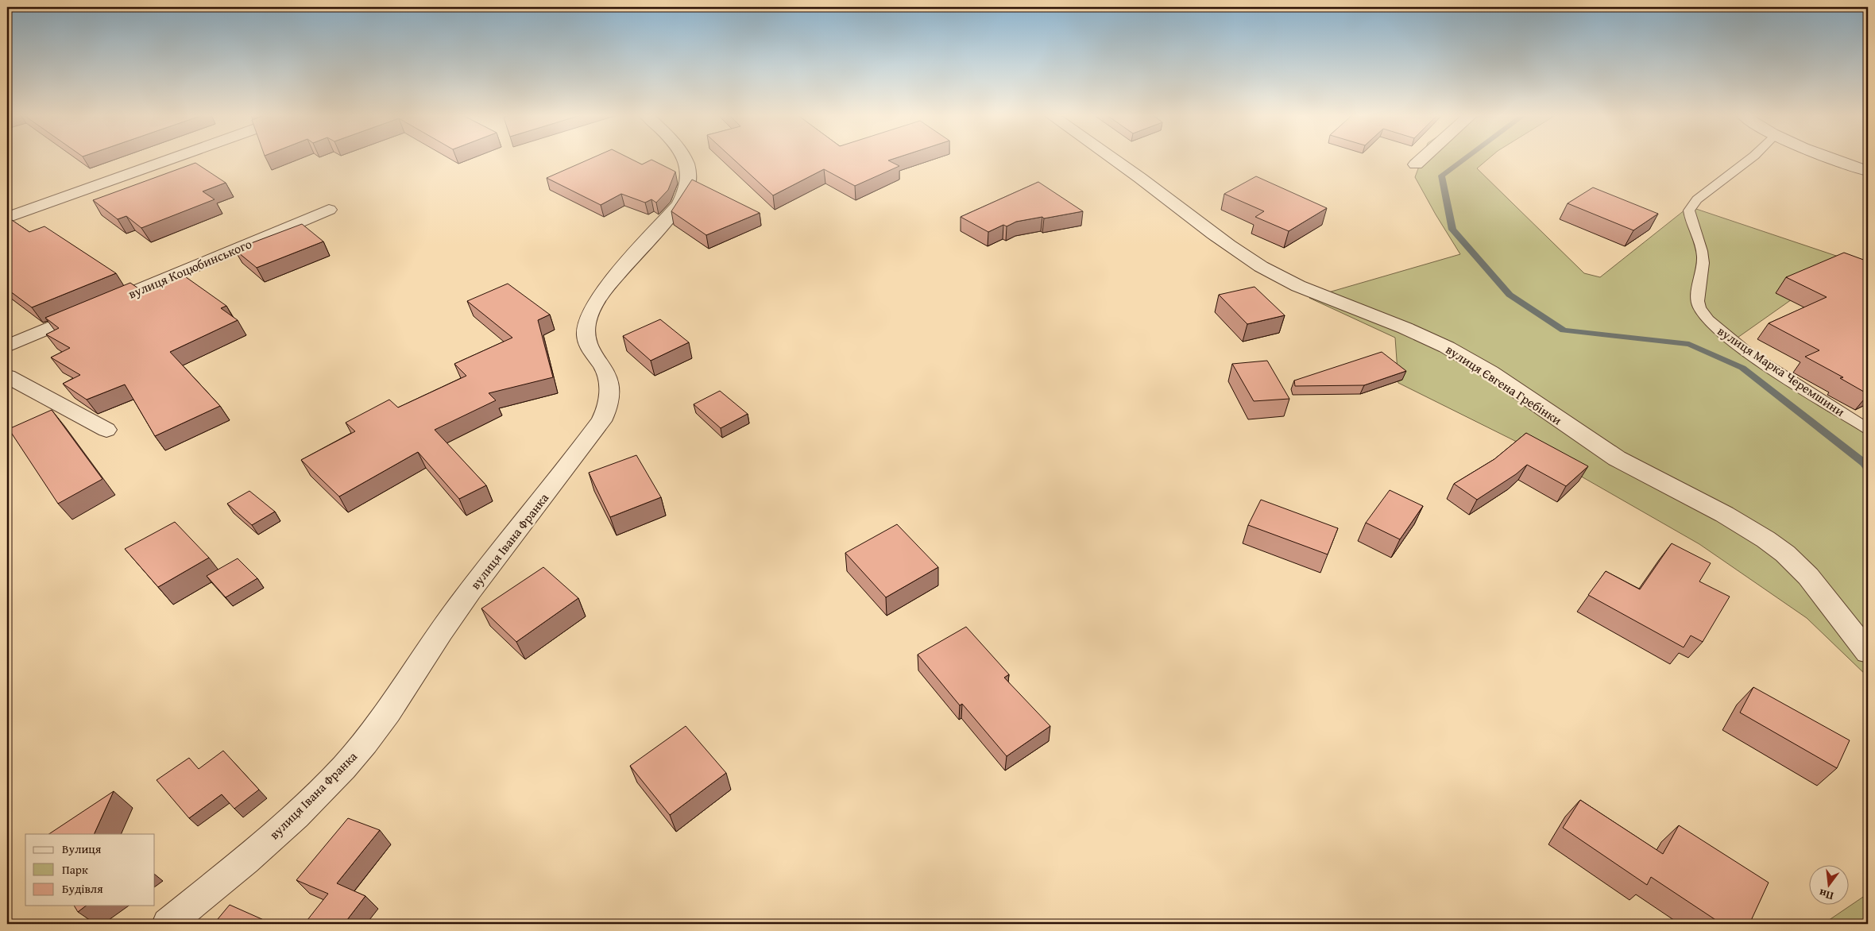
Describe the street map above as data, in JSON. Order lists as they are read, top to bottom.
{
  "streets": {
    "street": ["вулиця Коцюбинського", "вулиця Євгена Гребінки", "вулиця Івана Франка"],
    "lane": ["вулиця Марка Черемшини"]
  },
  "legend": ["Вулиця", "Парк", "Будівля"],
  "north": "bottom"
}
